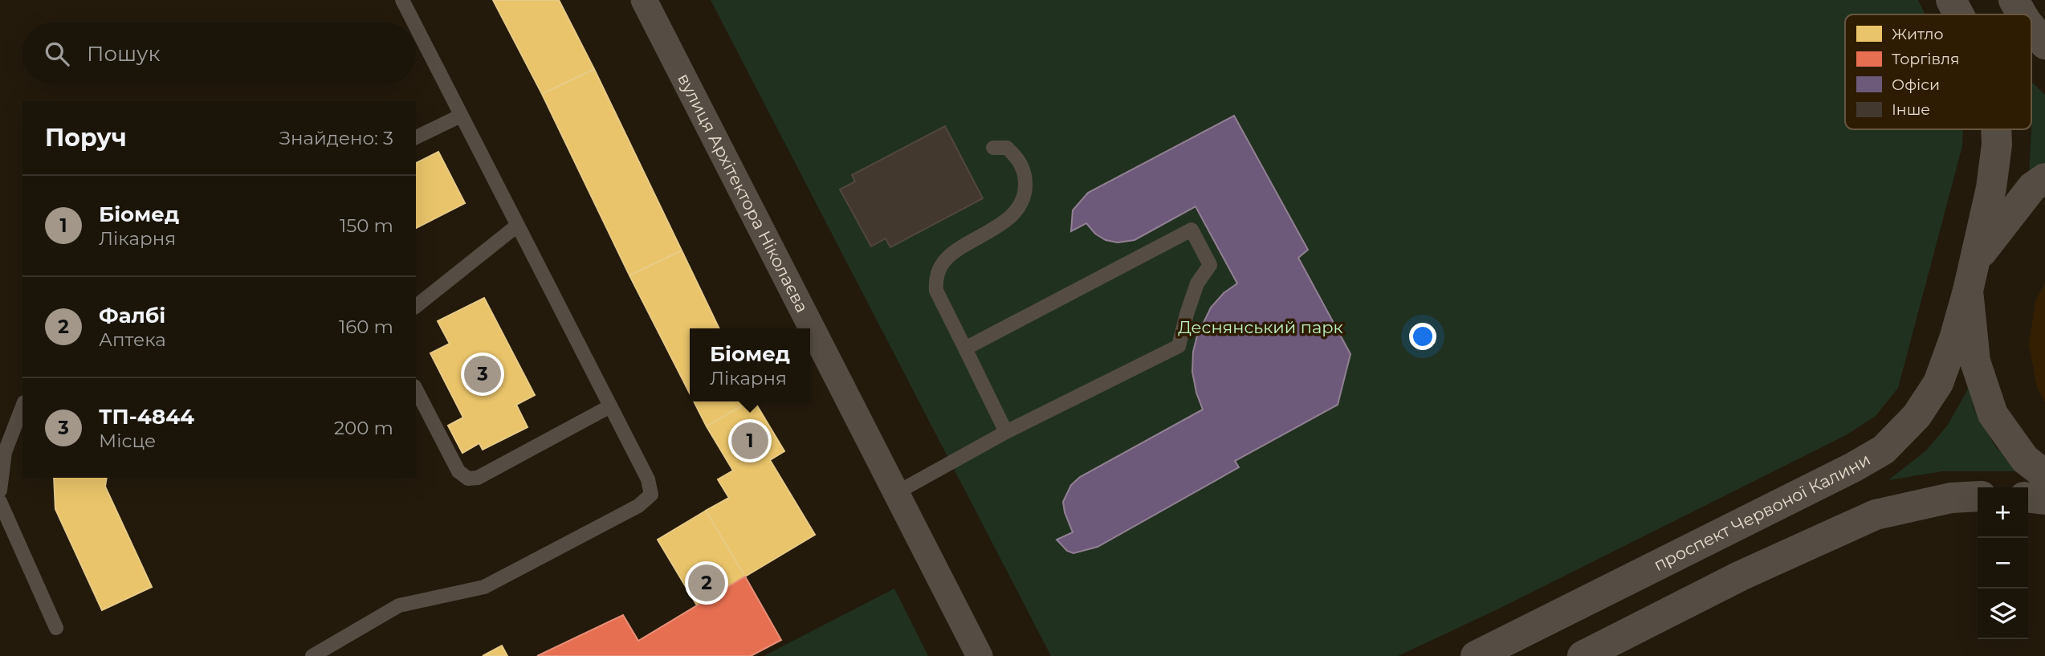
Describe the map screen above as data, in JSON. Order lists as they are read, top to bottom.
{
  "streets": {
    "main road": ["проспект Червоної Калини"],
    "street": ["вулиця Архітектора Ніколаєва"]
  },
  "parks": ["Деснянський парк"],
  "legend": [
    "Житло",
    "Торгівля",
    "Офіси",
    "Інше"
  ],
  "page": {
    "search": "Пошук",
    "heading": ["Поруч", "Знайдено: 3"],
    "list": [
      {
        "mark": "1",
        "name": "Біомед",
        "note": "Лікарня",
        "value": "150 m"
      },
      {
        "mark": "2",
        "name": "Фалбі",
        "note": "Аптека",
        "value": "160 m"
      },
      {
        "mark": "3",
        "name": "ТП-4844",
        "note": "Місце",
        "value": "200 m"
      }
    ],
    "popup": ["Біомед", "Лікарня"],
    "pins": ["3", "1", "2"],
    "map_buttons": ["+", "−"]
  }
}
